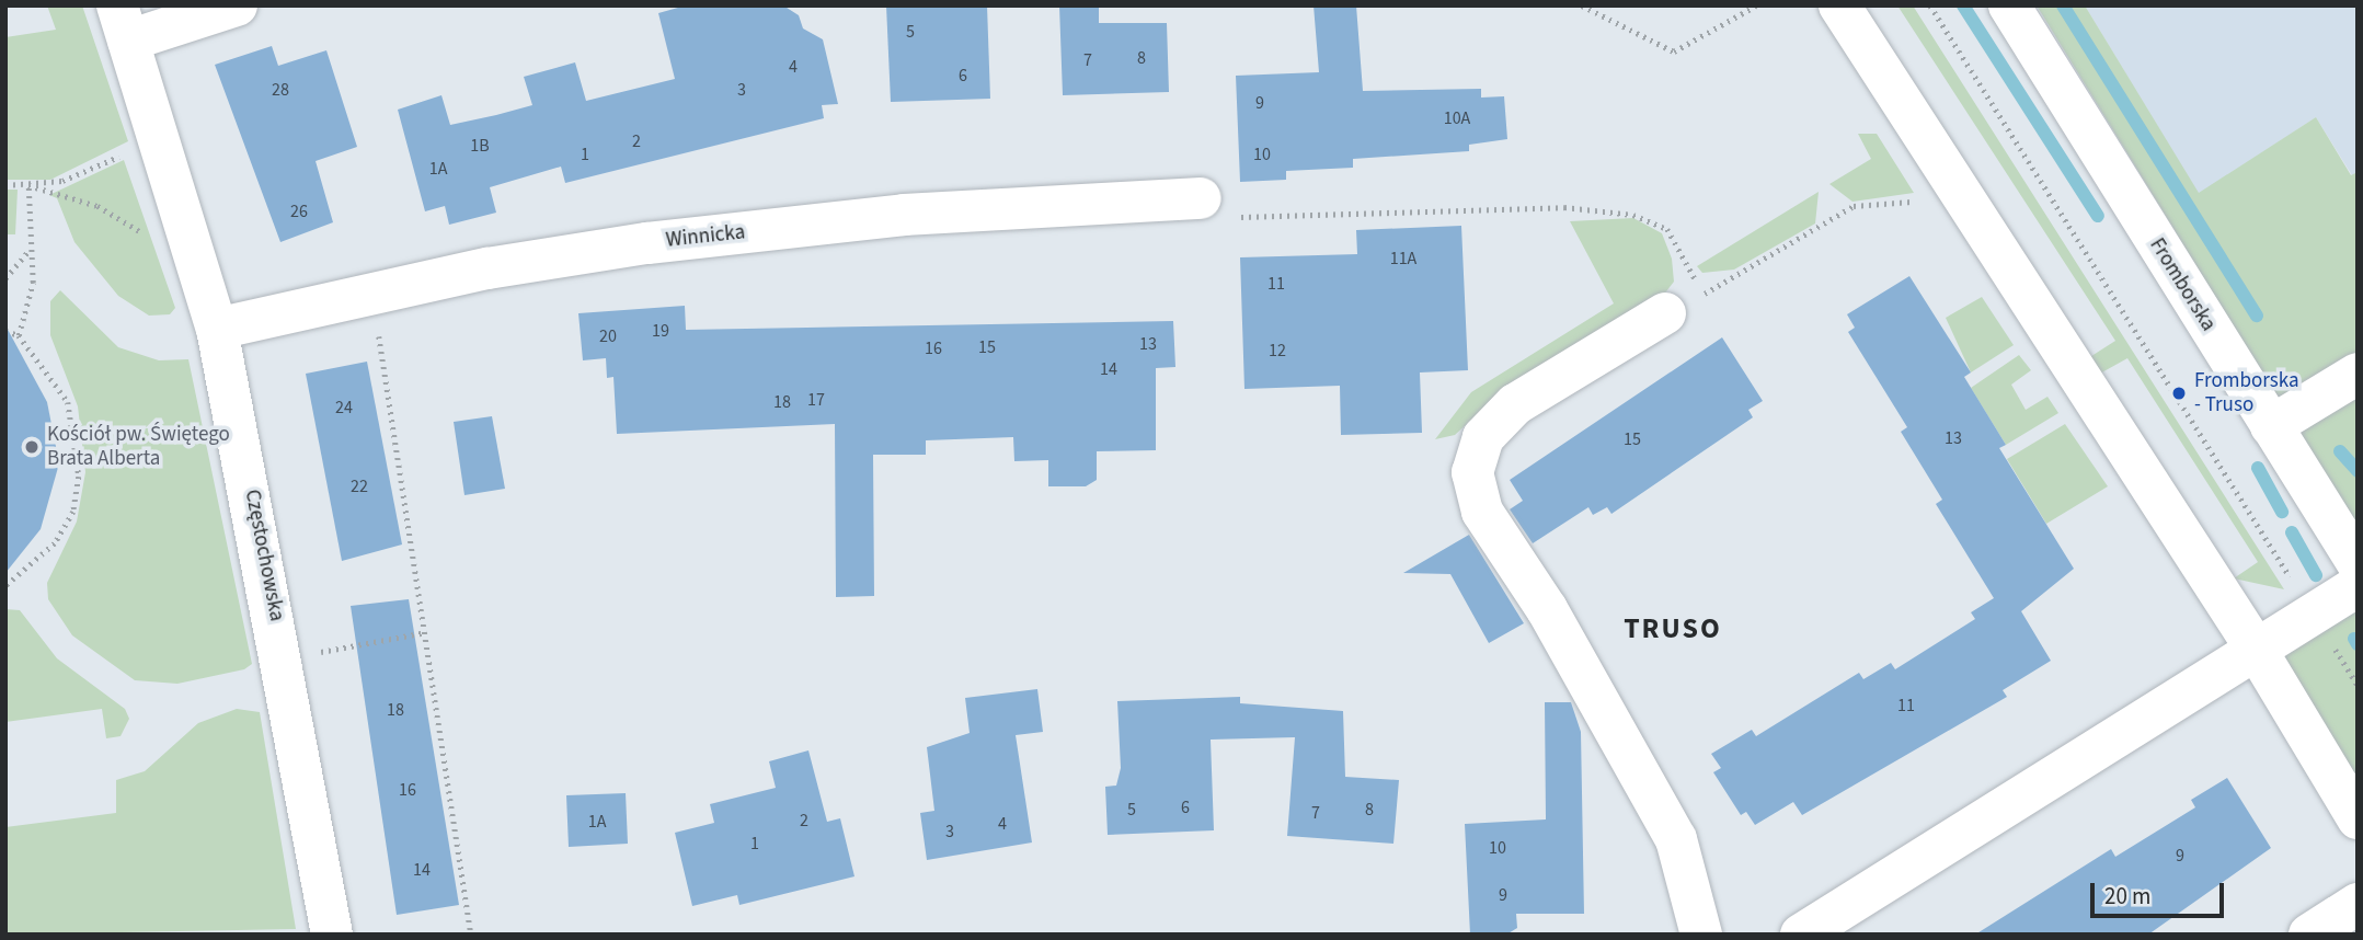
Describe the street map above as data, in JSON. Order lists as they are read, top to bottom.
{
  "streets": {
    "street": ["Winnicka", "Fromborska", "Częstochowska"]
  },
  "crossings": [
    ["Winnicka", "Częstochowska"]
  ],
  "districts": ["TRUSO"],
  "places": ["Fromborska - Truso", "Kościół pw. Świętego Brata Alberta"],
  "house_numbers": [
    "5",
    "8",
    "7",
    "4",
    "6",
    "28",
    "3",
    "9",
    "10A",
    "2",
    "1B",
    "1",
    "10",
    "1A",
    "26",
    "11A",
    "11",
    "19",
    "20",
    "13",
    "15",
    "16",
    "12",
    "14",
    "17",
    "18",
    "24",
    "13",
    "15",
    "22",
    "11",
    "18",
    "16",
    "6",
    "5",
    "8",
    "7",
    "2",
    "1A",
    "4",
    "3",
    "1",
    "10",
    "9",
    "14",
    "9"
  ],
  "scale_bar": "20 m"
}
